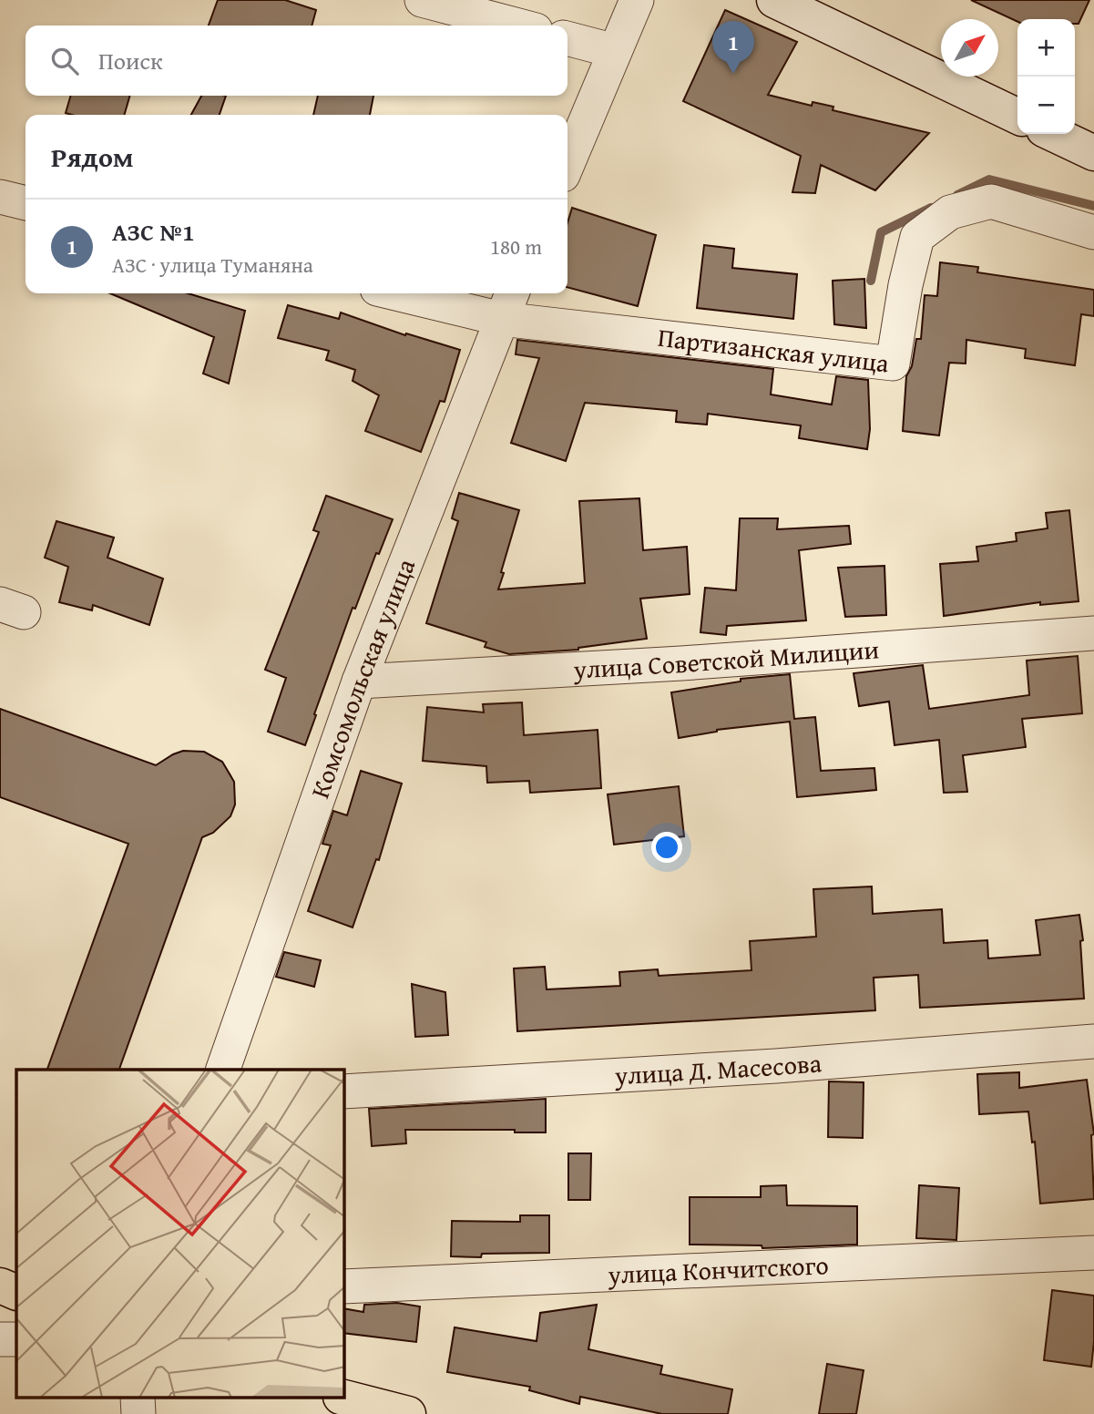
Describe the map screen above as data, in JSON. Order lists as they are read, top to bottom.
{
  "streets": {
    "street": [
      "Партизанская улица",
      "улица Советской Милиции",
      "Комсомольская улица",
      "улица Д. Масесова",
      "улица Кончитского"
    ]
  },
  "crossings": [
    ["Партизанская улица", "Комсомольская улица"],
    ["улица Советской Милиции", "Комсомольская улица"]
  ],
  "north": "top right",
  "page": {
    "map_buttons": ["+", "−"],
    "pins": "1",
    "search": "Поиск",
    "heading": "Рядом",
    "list": [
      {
        "mark": "1",
        "name": "АЗС №1",
        "note": "АЗС · улица Туманяна",
        "value": "180 m"
      }
    ]
  }
}
